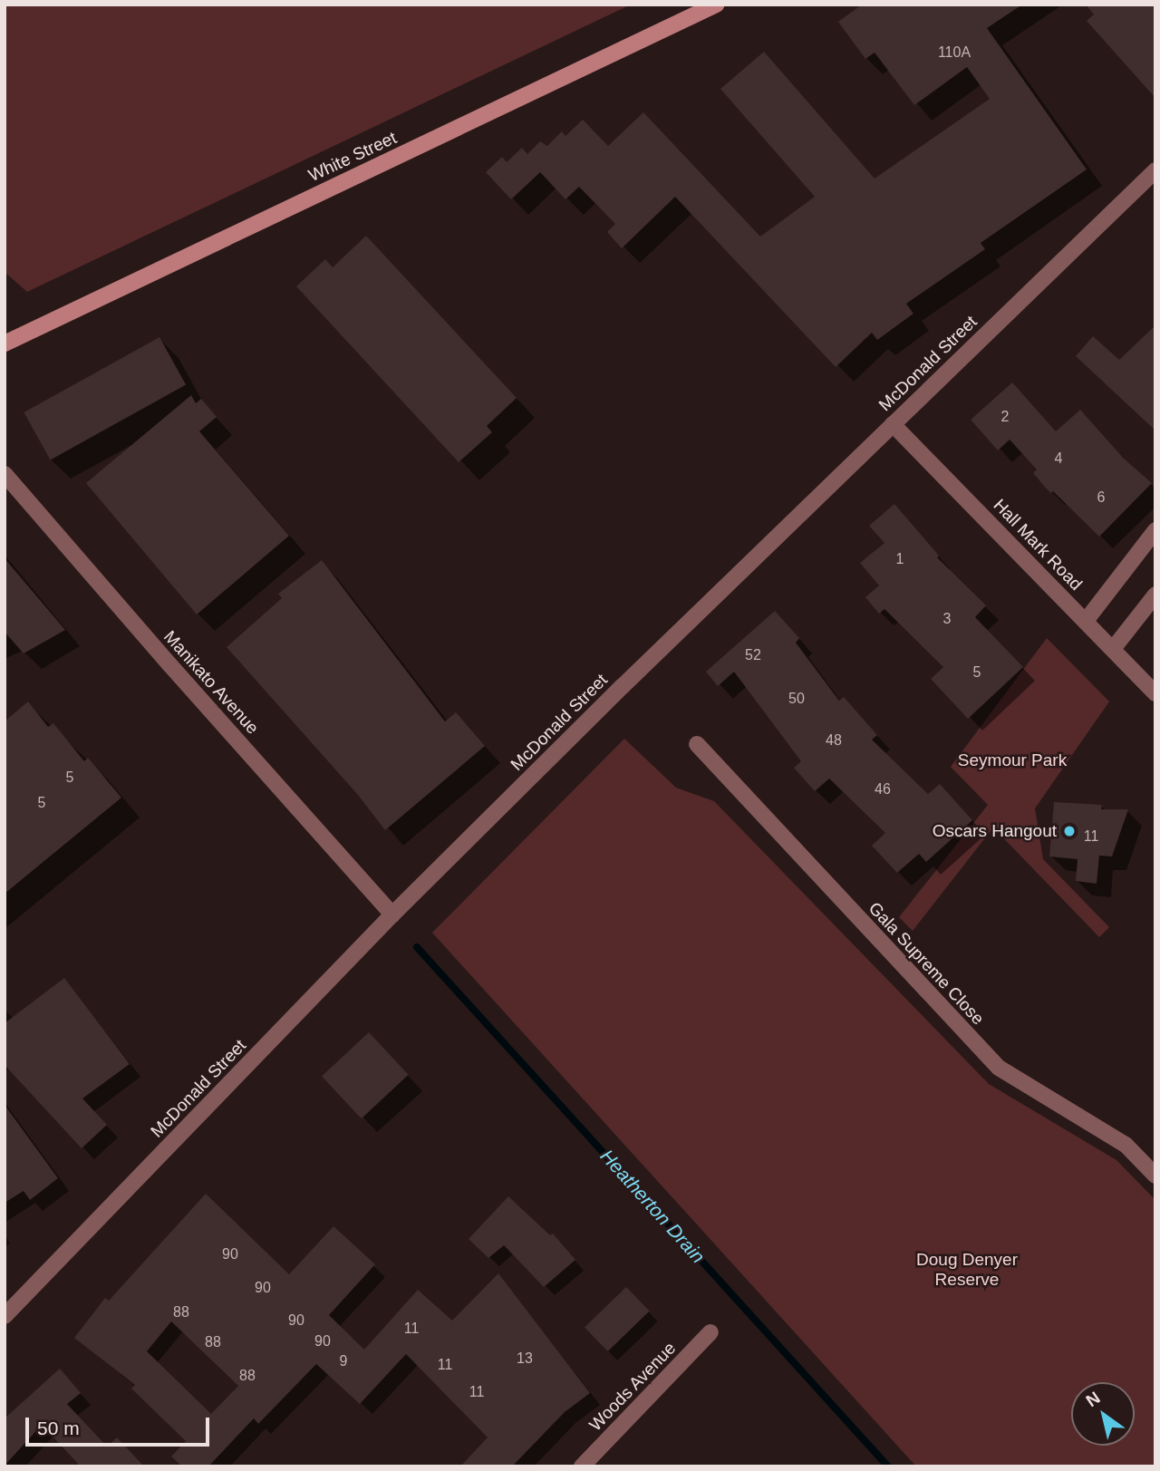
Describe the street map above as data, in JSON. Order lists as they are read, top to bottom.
{
  "streets": {
    "main road": ["White Street"],
    "street": [
      "McDonald Street",
      "Hall Mark Road",
      "Manikato Avenue",
      "Gala Supreme Close",
      "Woods Avenue"
    ]
  },
  "crossings": [
    ["McDonald Street", "Hall Mark Road"],
    ["McDonald Street", "Manikato Avenue"]
  ],
  "water": ["Heatherton Drain"],
  "parks": ["Seymour Park", "Doug Denyer Reserve"],
  "places": ["Oscars Hangout"],
  "house_numbers": [
    "110A",
    "2",
    "4",
    "6",
    "1",
    "3",
    "52",
    "5",
    "50",
    "48",
    "5",
    "46",
    "5",
    "11",
    "90",
    "90",
    "88",
    "90",
    "11",
    "90",
    "88",
    "13",
    "9",
    "11",
    "88",
    "11"
  ],
  "scale_bar": "50 m",
  "north": "top left"
}
